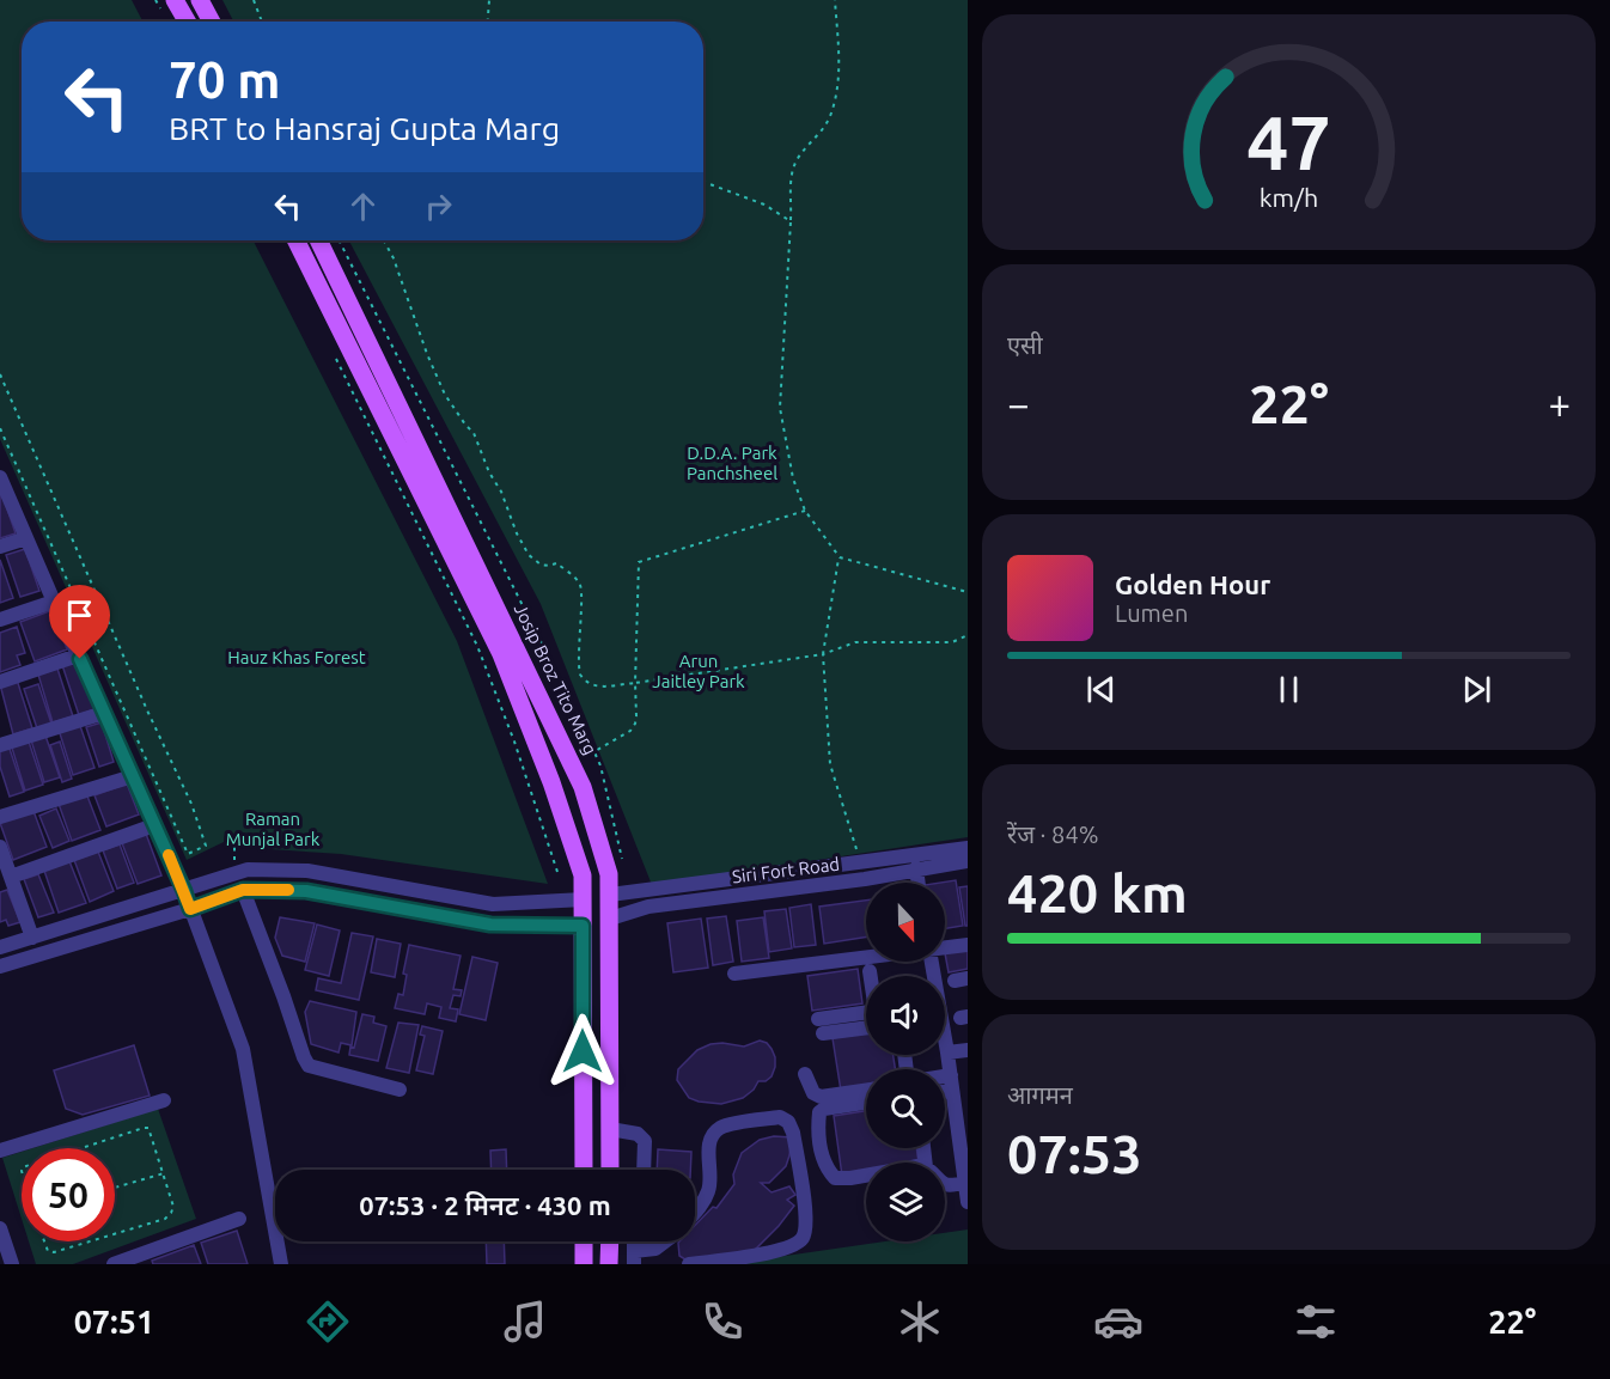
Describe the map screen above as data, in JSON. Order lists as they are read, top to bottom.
{
  "streets": {
    "main road": ["Josip Broz Tito Marg"],
    "street": ["Siri Fort Road"]
  },
  "crossings": [
    ["Josip Broz Tito Marg", "Siri Fort Road"]
  ],
  "parks": [
    "D.D.A. Park Panchsheel",
    "Hauz Khas Forest",
    "Arun Jaitley Park",
    "Raman Munjal Park"
  ],
  "north": "bottom",
  "page": {
    "turn": ["70 m", "BRT to Hansraj Gupta Marg"],
    "tile": [
      "एसी",
      ["रेंज · 84%", "420 km"],
      ["आगमन", "07:53"]
    ],
    "heat": ["−", "22°", "+"],
    "song": ["Golden Hour", "Lumen"],
    "limit": "50",
    "trip": "07:53 · 2 मिनट · 430 m",
    "tabs": ["07:51", "22°"],
    "gauge": ["47", "km/h"]
  }
}
